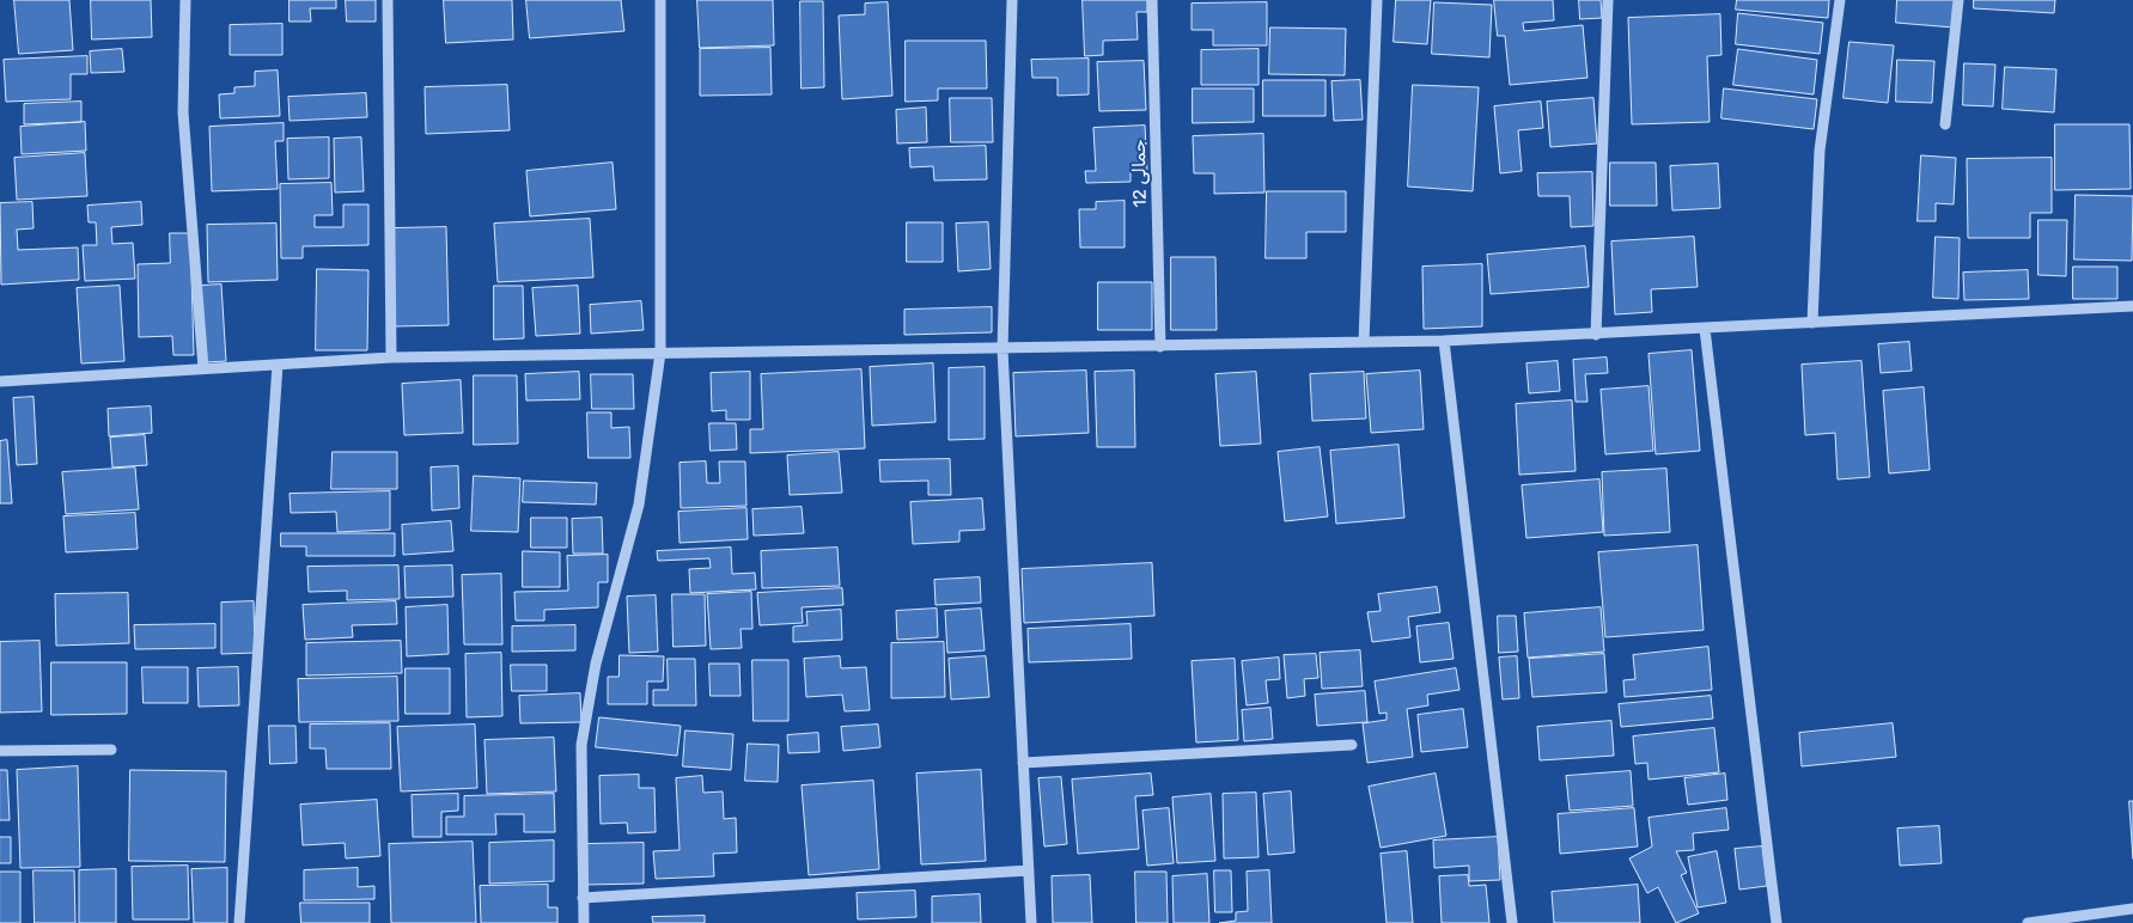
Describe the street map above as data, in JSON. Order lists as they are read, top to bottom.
{
  "streets": {
    "street": ["جمالی 12"]
  }
}
